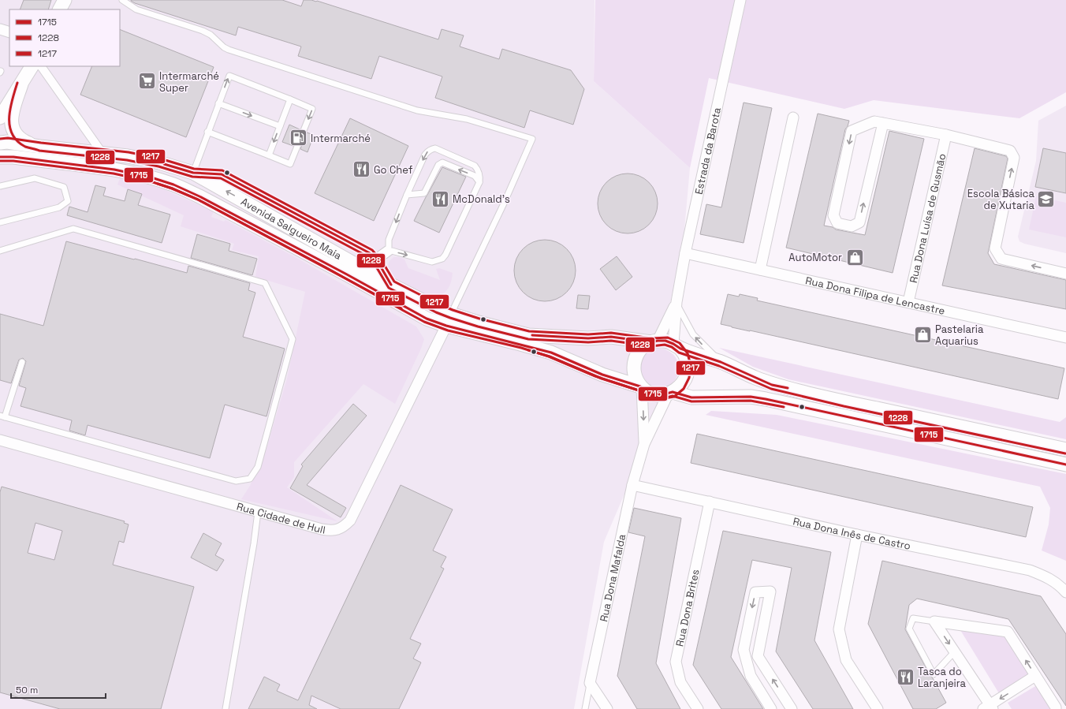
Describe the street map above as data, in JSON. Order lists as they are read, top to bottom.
{
  "streets": {
    "street": [
      "Estrada da Barota",
      "Rua Dona Luísa de Gusmão",
      "Avenida Salgueiro Maia",
      "Rua Dona Filipa de Lencastre",
      "Rua Cidade de Hull",
      "Rua Dona Inês de Castro",
      "Rua Dona Mafalda",
      "Rua Dona Brites"
    ]
  },
  "crossings": [
    ["Estrada da Barota", "Avenida Salgueiro Maia"],
    ["Estrada da Barota", "Rua Dona Filipa de Lencastre"],
    ["Estrada da Barota", "Rua Dona Mafalda"],
    ["Rua Dona Luísa de Gusmão", "Rua Dona Filipa de Lencastre"],
    ["Avenida Salgueiro Maia", "Rua Cidade de Hull"],
    ["Avenida Salgueiro Maia", "Rua Dona Mafalda"],
    ["Rua Dona Inês de Castro", "Rua Dona Mafalda"],
    ["Rua Dona Inês de Castro", "Rua Dona Brites"]
  ],
  "places": {
    "supermarket": ["Intermarché Super"],
    "fuel station": ["Intermarché"],
    "restaurant": ["Go Chef", "McDonald's", "Tasca do Laranjeira"],
    "school or university": ["Escola Básica de Xutaria"],
    "shop": ["AutoMotor", "Pastelaria Aquarius"]
  },
  "lines": ["transit line 1228", "transit line 1217", "transit line 1715"],
  "legend": ["1715", "1228", "1217"],
  "scale_bar": "50 m"
}
